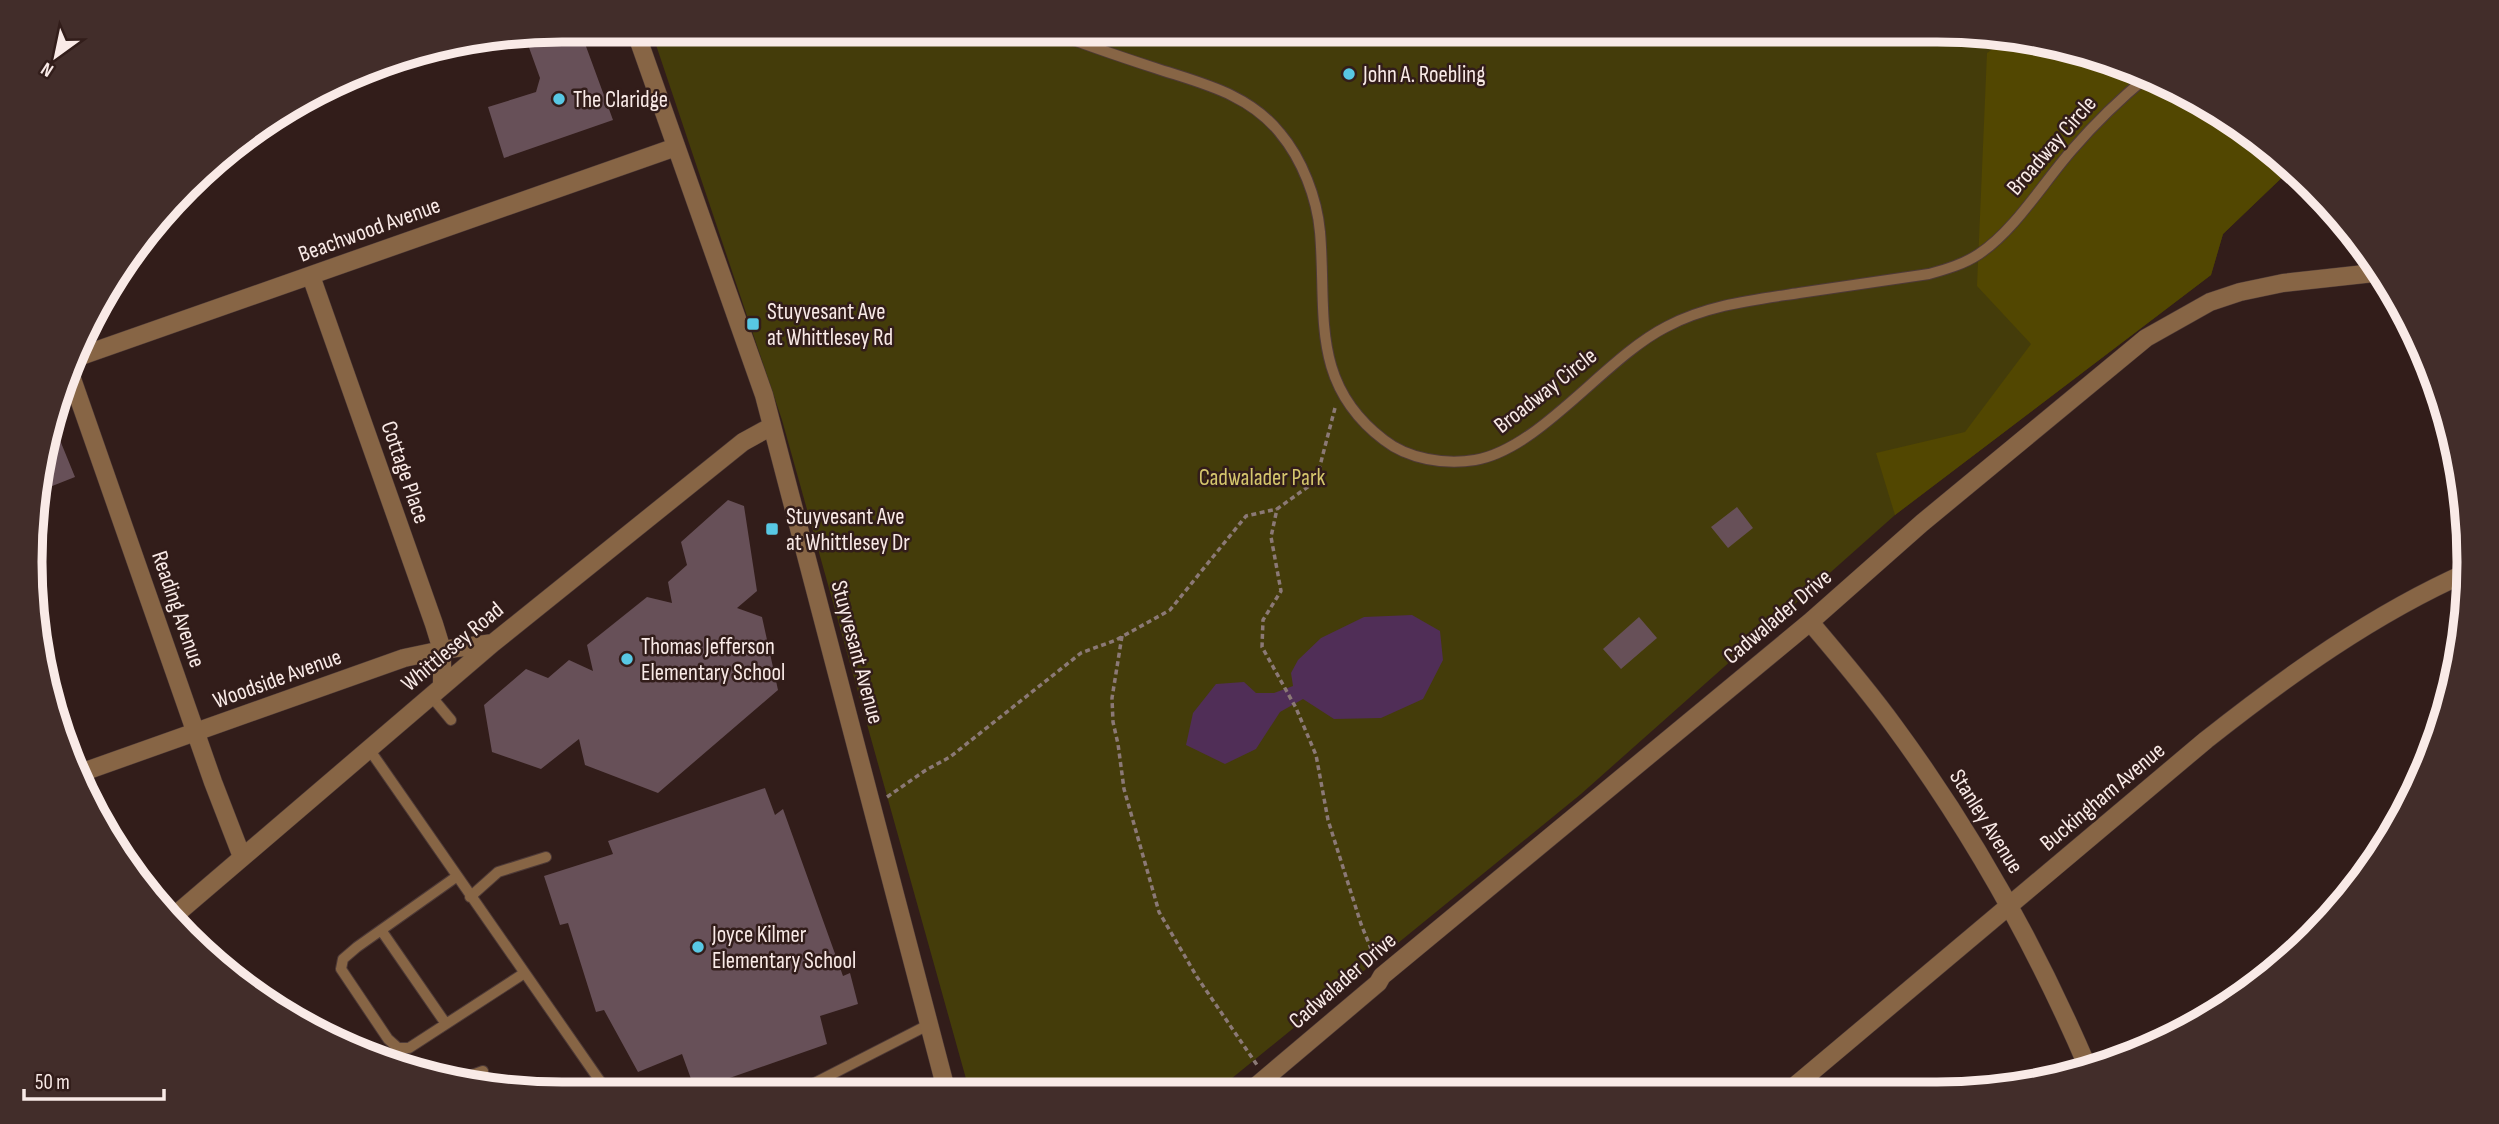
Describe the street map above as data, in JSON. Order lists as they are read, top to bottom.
{
  "streets": {
    "street": [
      "Beachwood Avenue",
      "Cottage Place",
      "Reading Avenue",
      "Cadwalader Drive",
      "Whittlesey Road",
      "Stuyvesant Avenue",
      "Woodside Avenue",
      "Buckingham Avenue",
      "Stanley Avenue"
    ],
    "lane": ["Broadway Circle"]
  },
  "crossings": [
    ["Beachwood Avenue", "Cottage Place"],
    ["Beachwood Avenue", "Stuyvesant Avenue"],
    ["Cottage Place", "Whittlesey Road"],
    ["Cottage Place", "Woodside Avenue"],
    ["Reading Avenue", "Whittlesey Road"],
    ["Reading Avenue", "Woodside Avenue"],
    ["Cadwalader Drive", "Stanley Avenue"],
    ["Whittlesey Road", "Stuyvesant Avenue"],
    ["Whittlesey Road", "Woodside Avenue"],
    ["Buckingham Avenue", "Stanley Avenue"]
  ],
  "parks": ["Cadwalader Park"],
  "places": {
    "other": [
      "John A. Roebling",
      "The Claridge",
      "Thomas Jefferson Elementary School",
      "Joyce Kilmer Elementary School"
    ],
    "transit": ["Stuyvesant Ave at Whittlesey Rd", "Stuyvesant Ave at Whittlesey Dr"]
  },
  "scale_bar": "50 m",
  "north": "bottom left"
}
